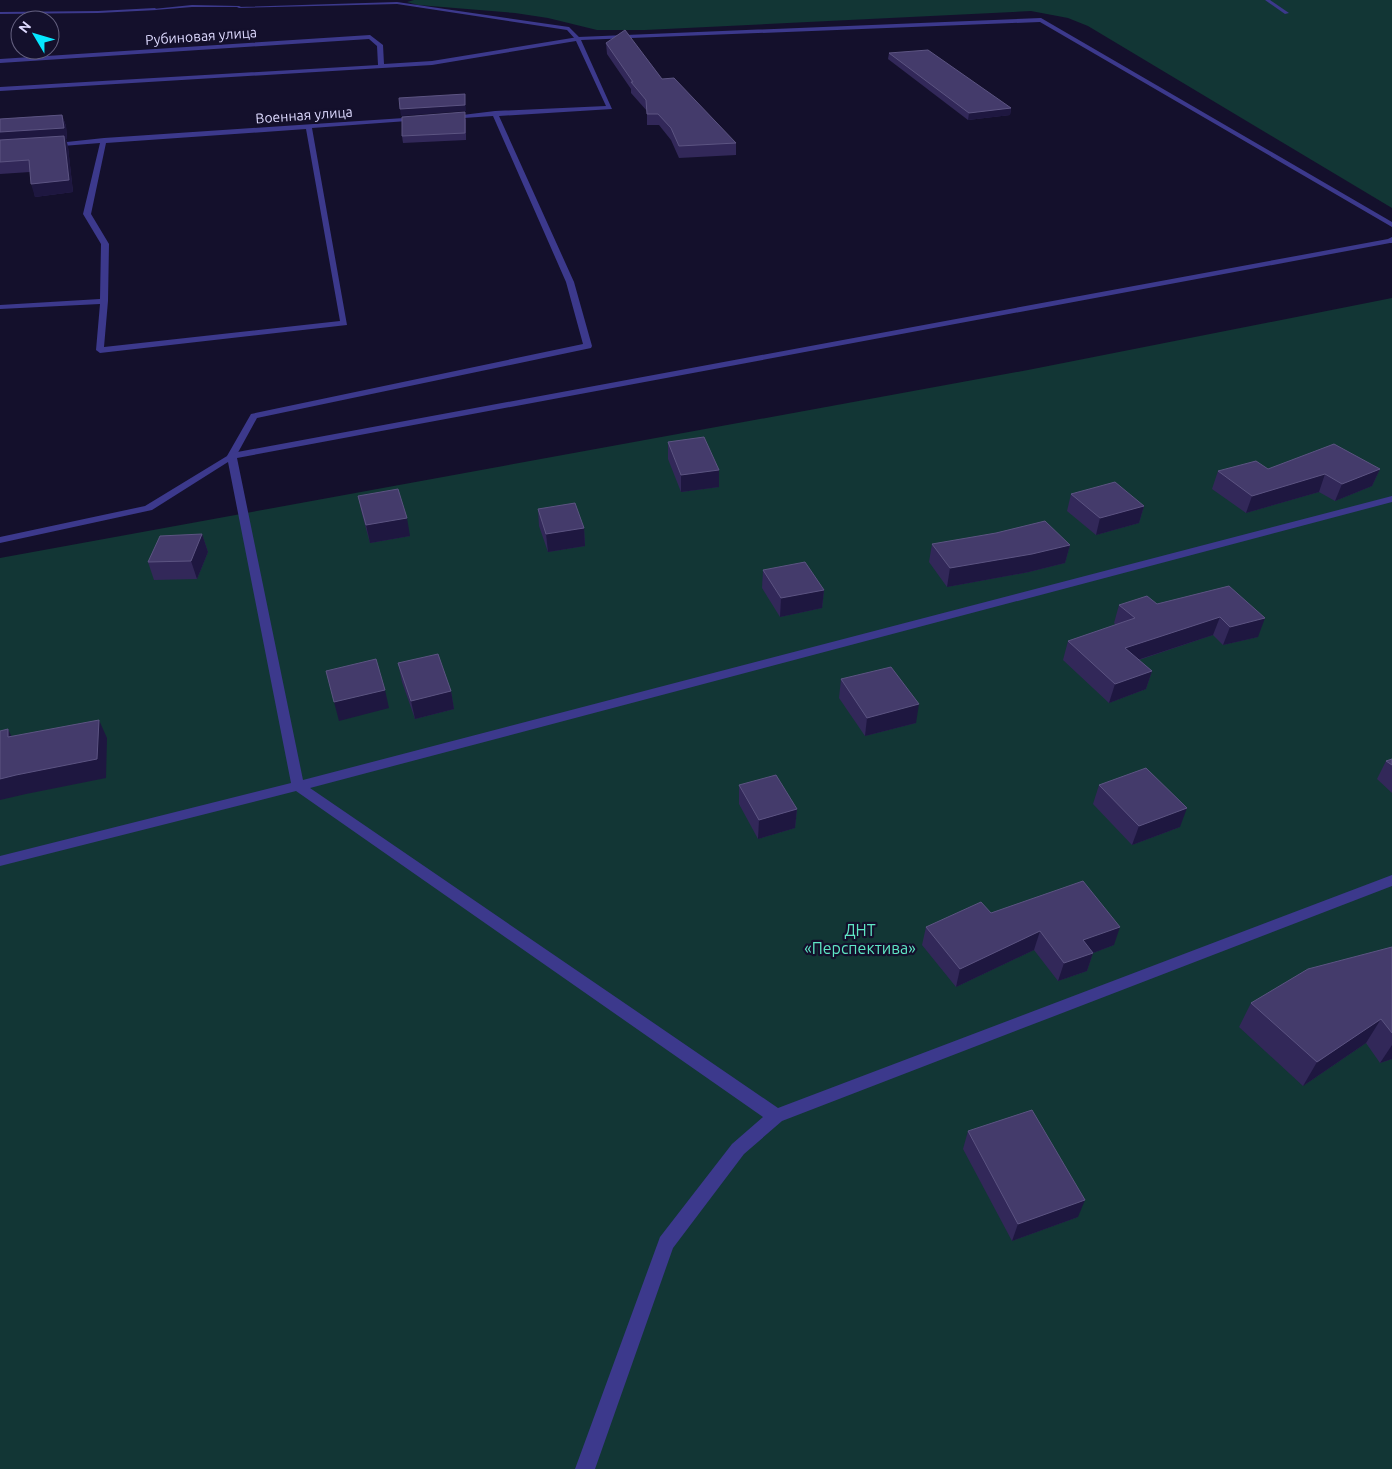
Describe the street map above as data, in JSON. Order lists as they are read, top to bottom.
{
  "streets": {
    "street": ["Рубиновая улица", "Военная улица"]
  },
  "parks": ["ДНТ «Перспектива»"],
  "north": "top left"
}
